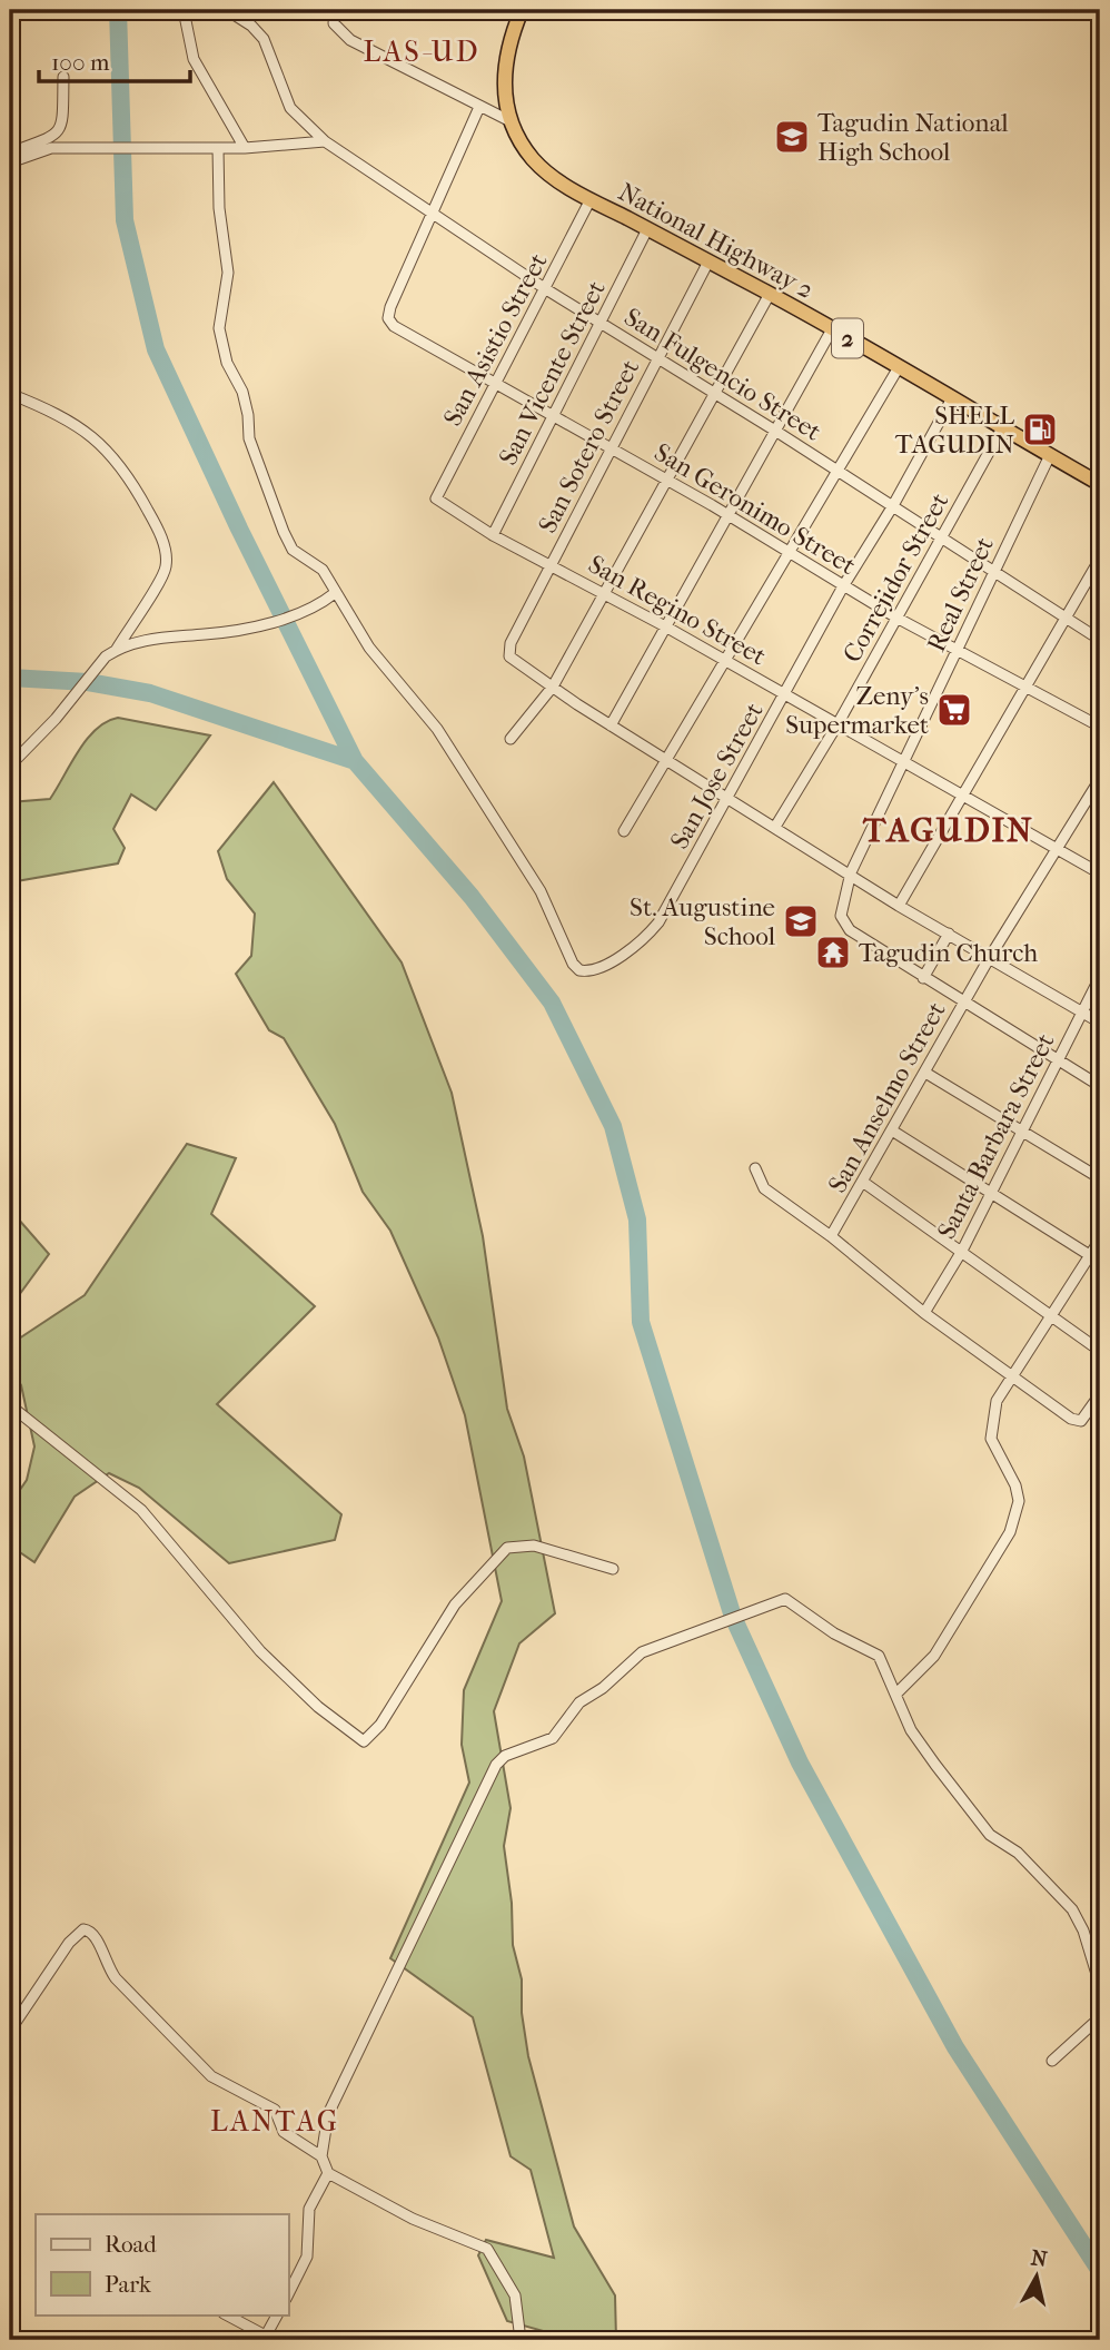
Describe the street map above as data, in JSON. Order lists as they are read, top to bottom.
{
  "streets": {
    "highway": ["National Highway 2", "2"],
    "street": [
      "San Asistio Street",
      "San Vicente Street",
      "San Fulgencio Street",
      "San Sotero Street",
      "San Geronimo Street",
      "Correjidor Street",
      "Real Street",
      "San Regino Street",
      "San Jose Street",
      "San Anselmo Street",
      "Santa Barbara Street"
    ]
  },
  "crossings": [
    ["National Highway 2", "San Asistio Street"],
    ["National Highway 2", "San Vicente Street"],
    ["National Highway 2", "San Sotero Street"],
    ["National Highway 2", "Correjidor Street"],
    ["National Highway 2", "Real Street"],
    ["National Highway 2", "San Jose Street"],
    ["San Asistio Street", "San Fulgencio Street"],
    ["San Asistio Street", "San Geronimo Street"],
    ["San Asistio Street", "San Regino Street"],
    ["San Vicente Street", "San Fulgencio Street"],
    ["San Vicente Street", "San Geronimo Street"],
    ["San Vicente Street", "San Regino Street"],
    ["San Fulgencio Street", "San Sotero Street"],
    ["San Fulgencio Street", "San Geronimo Street"],
    ["San Fulgencio Street", "Correjidor Street"],
    ["San Fulgencio Street", "Real Street"],
    ["San Fulgencio Street", "San Jose Street"],
    ["San Sotero Street", "San Geronimo Street"],
    ["San Sotero Street", "San Regino Street"],
    ["San Geronimo Street", "Correjidor Street"],
    ["San Geronimo Street", "Real Street"],
    ["San Geronimo Street", "San Jose Street"],
    ["Correjidor Street", "San Regino Street"],
    ["Real Street", "San Regino Street"],
    ["San Regino Street", "San Jose Street"],
    ["San Regino Street", "San Anselmo Street"]
  ],
  "districts": ["LAS-UD", "TAGUDIN", "LANTAG"],
  "places": {
    "school or university": ["Tagudin National High School", "St. Augustine School"],
    "fuel station": ["SHELL TAGUDIN"],
    "supermarket": ["Zeny's Supermarket"],
    "temple": ["Tagudin Church"]
  },
  "legend": ["Road", "Park"],
  "scale_bar": "100 m",
  "north": "top"
}
